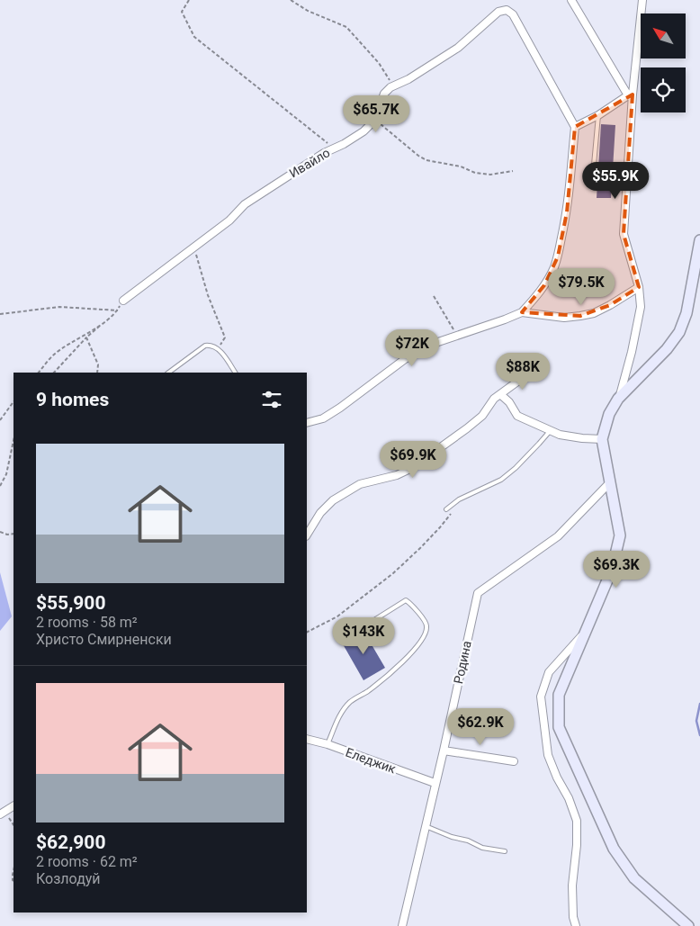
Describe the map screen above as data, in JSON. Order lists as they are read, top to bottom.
{
  "streets": {
    "street": ["Ивайло", "Родина", "Еледжик"]
  },
  "crossings": [
    ["Родина", "Еледжик"]
  ],
  "north": "top left",
  "page": {
    "price": [
      "$65.7K",
      "$55.9K",
      "$79.5K",
      "$72K",
      "$88K",
      "$69.9K",
      "$69.3K",
      "$143K",
      "$62.9K"
    ],
    "heading": "9 homes",
    "list": [
      {
        "name": "$55,900",
        "note": "2 rooms · 58 m² · Христо Смирненски"
      },
      {
        "name": "$62,900",
        "note": "2 rooms · 62 m² · Козлодуй"
      }
    ]
  }
}
